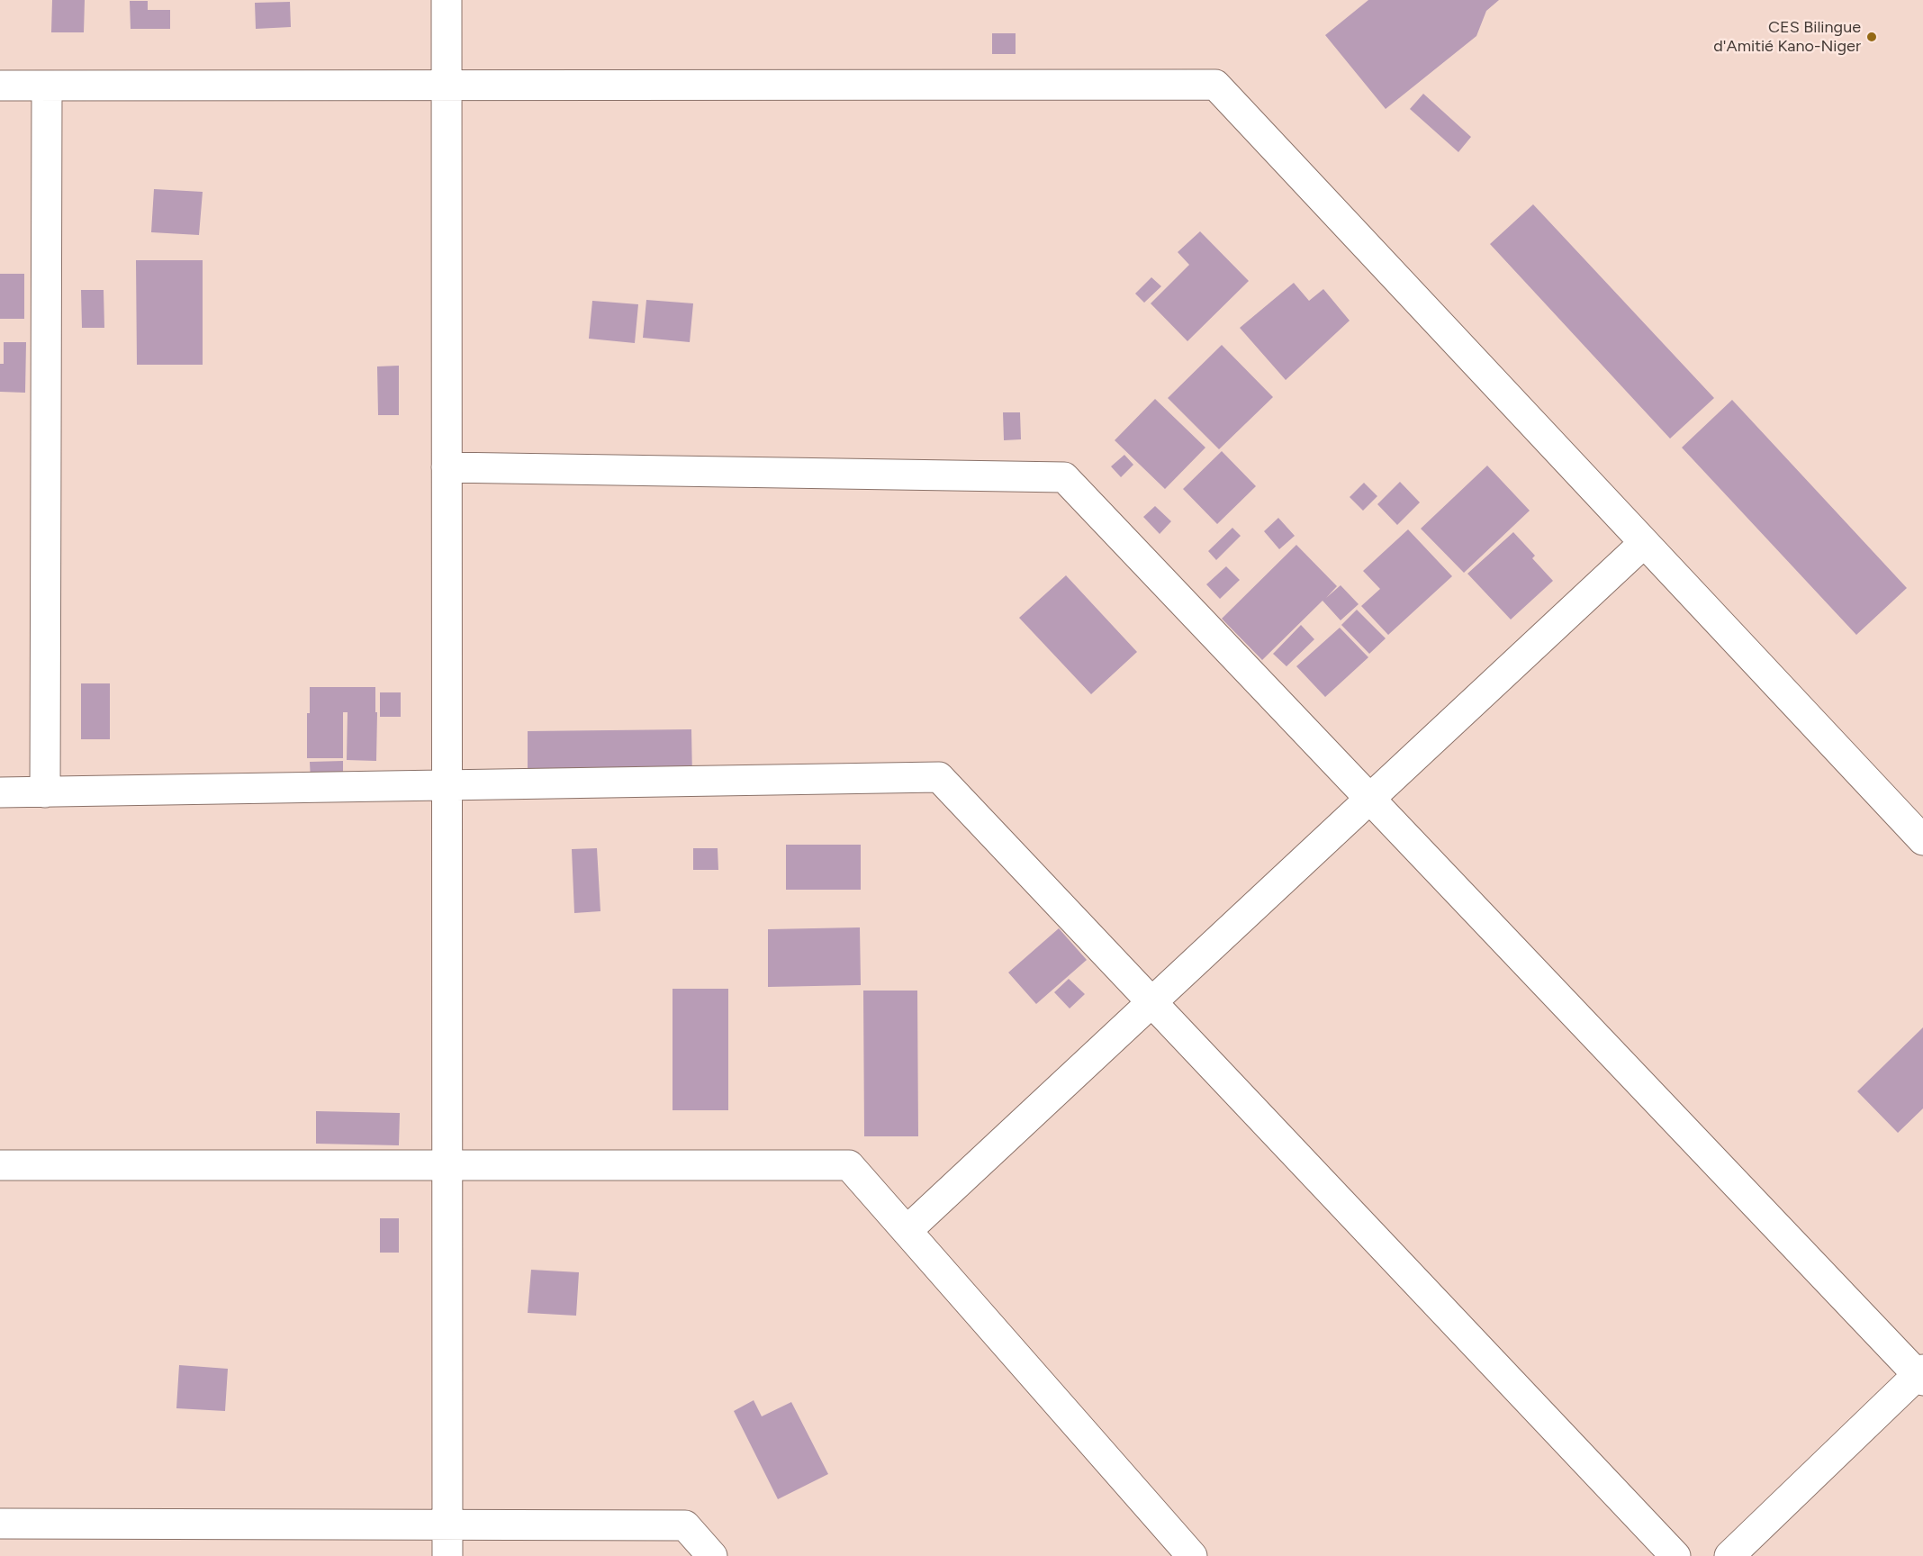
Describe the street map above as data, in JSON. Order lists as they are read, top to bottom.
{
  "places": ["CES Bilingue d'Amitié Kano-Niger"]
}
